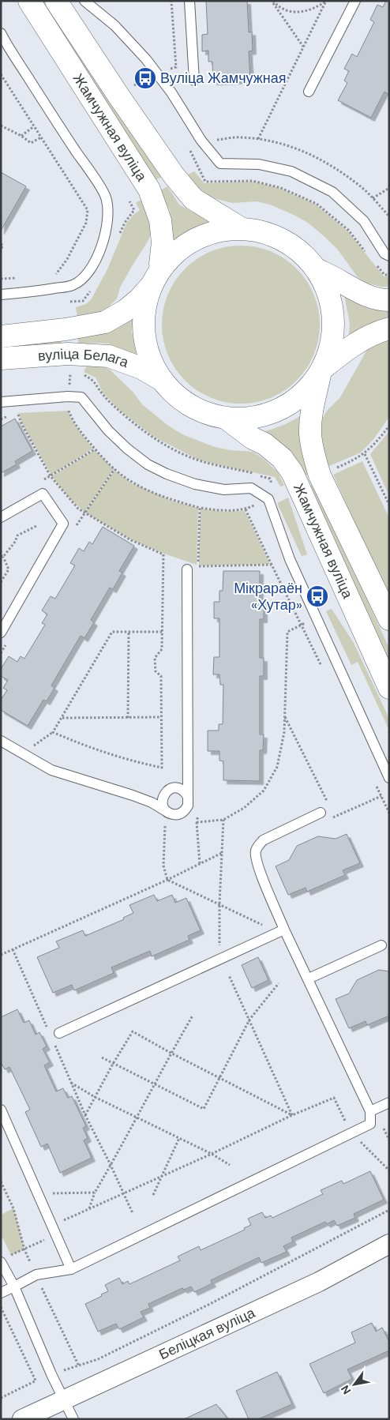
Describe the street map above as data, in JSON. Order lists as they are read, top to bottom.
{
  "streets": {
    "main road": ["Жамчужная вуліца", "вуліца Белага"],
    "street": ["Беліцкая вуліца"]
  },
  "places": {
    "bus stop": ["Вуліца Жамчужная", "Мікрараён «Хутар»"]
  },
  "north": "bottom left"
}
